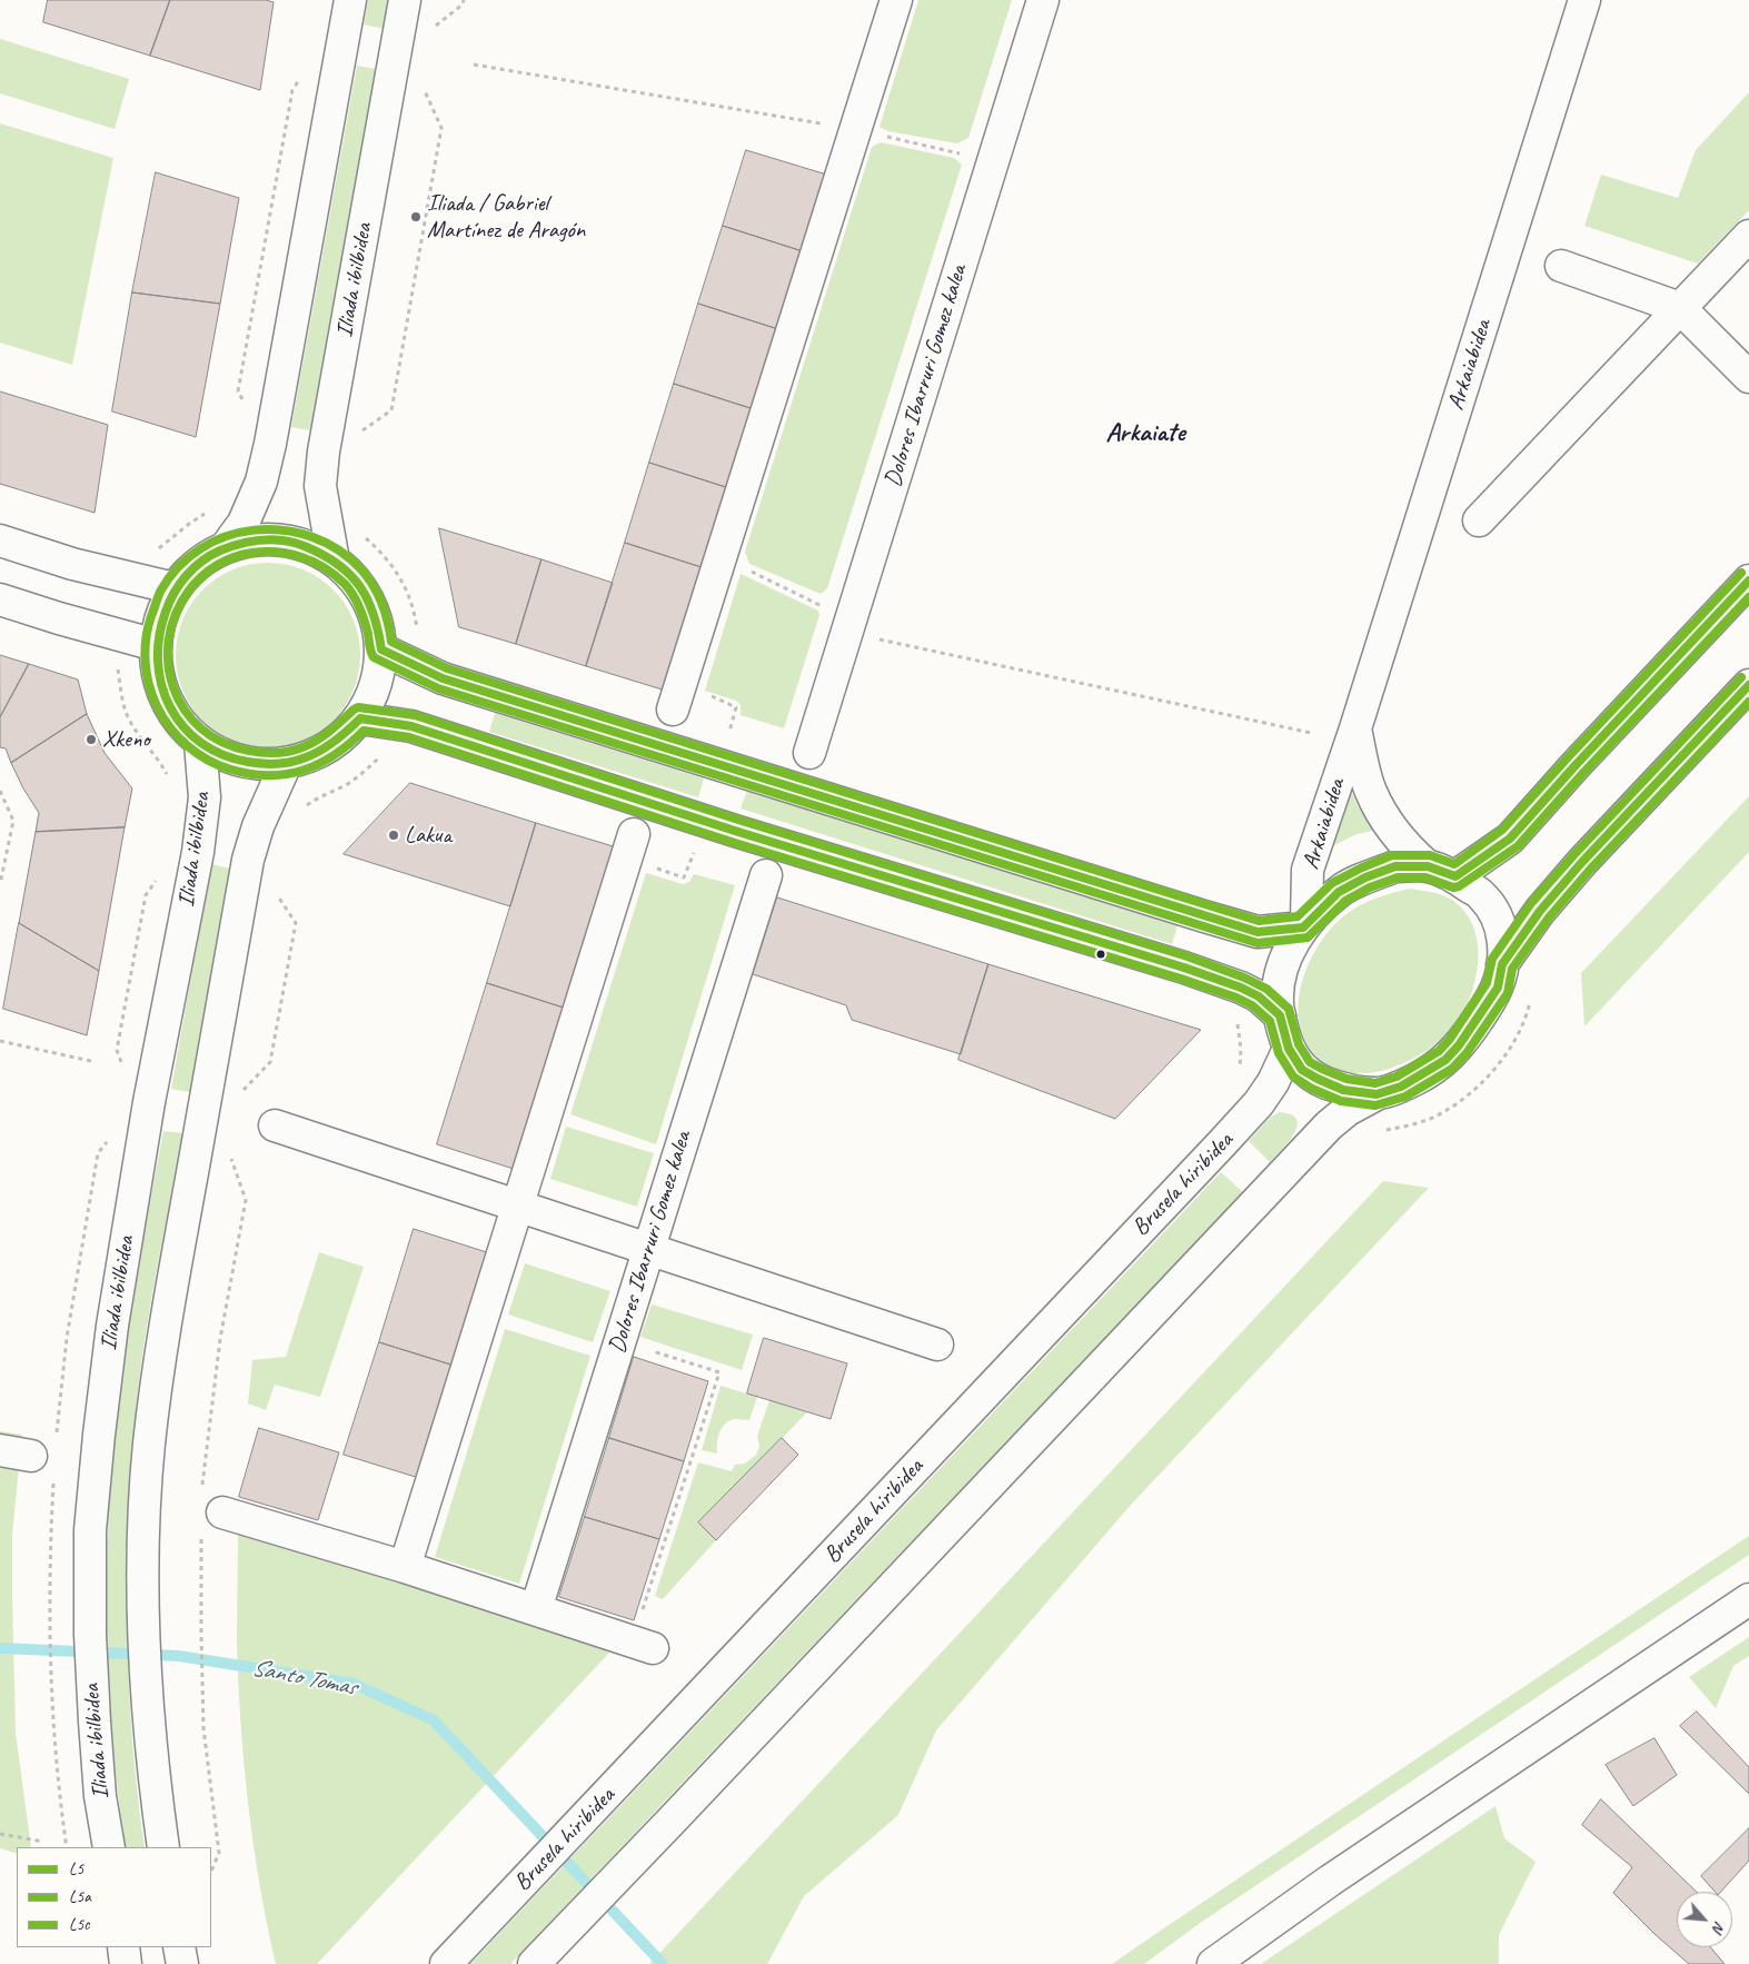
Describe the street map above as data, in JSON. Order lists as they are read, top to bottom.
{
  "streets": {
    "street": [
      "Iliada ibilbidea",
      "Arkaiabidea",
      "Dolores Ibarruri Gomez kalea",
      "Brusela hiribidea"
    ]
  },
  "districts": ["Arkaiate"],
  "water": ["Santo Tomas"],
  "places": ["Iliada / Gabriel Martínez de Aragón", "Xkeno", "Lakua"],
  "lines": ["transit line L5a", "transit line L5", "transit line L5c"],
  "legend": ["L5", "L5a", "L5c"],
  "north": "bottom right"
}
